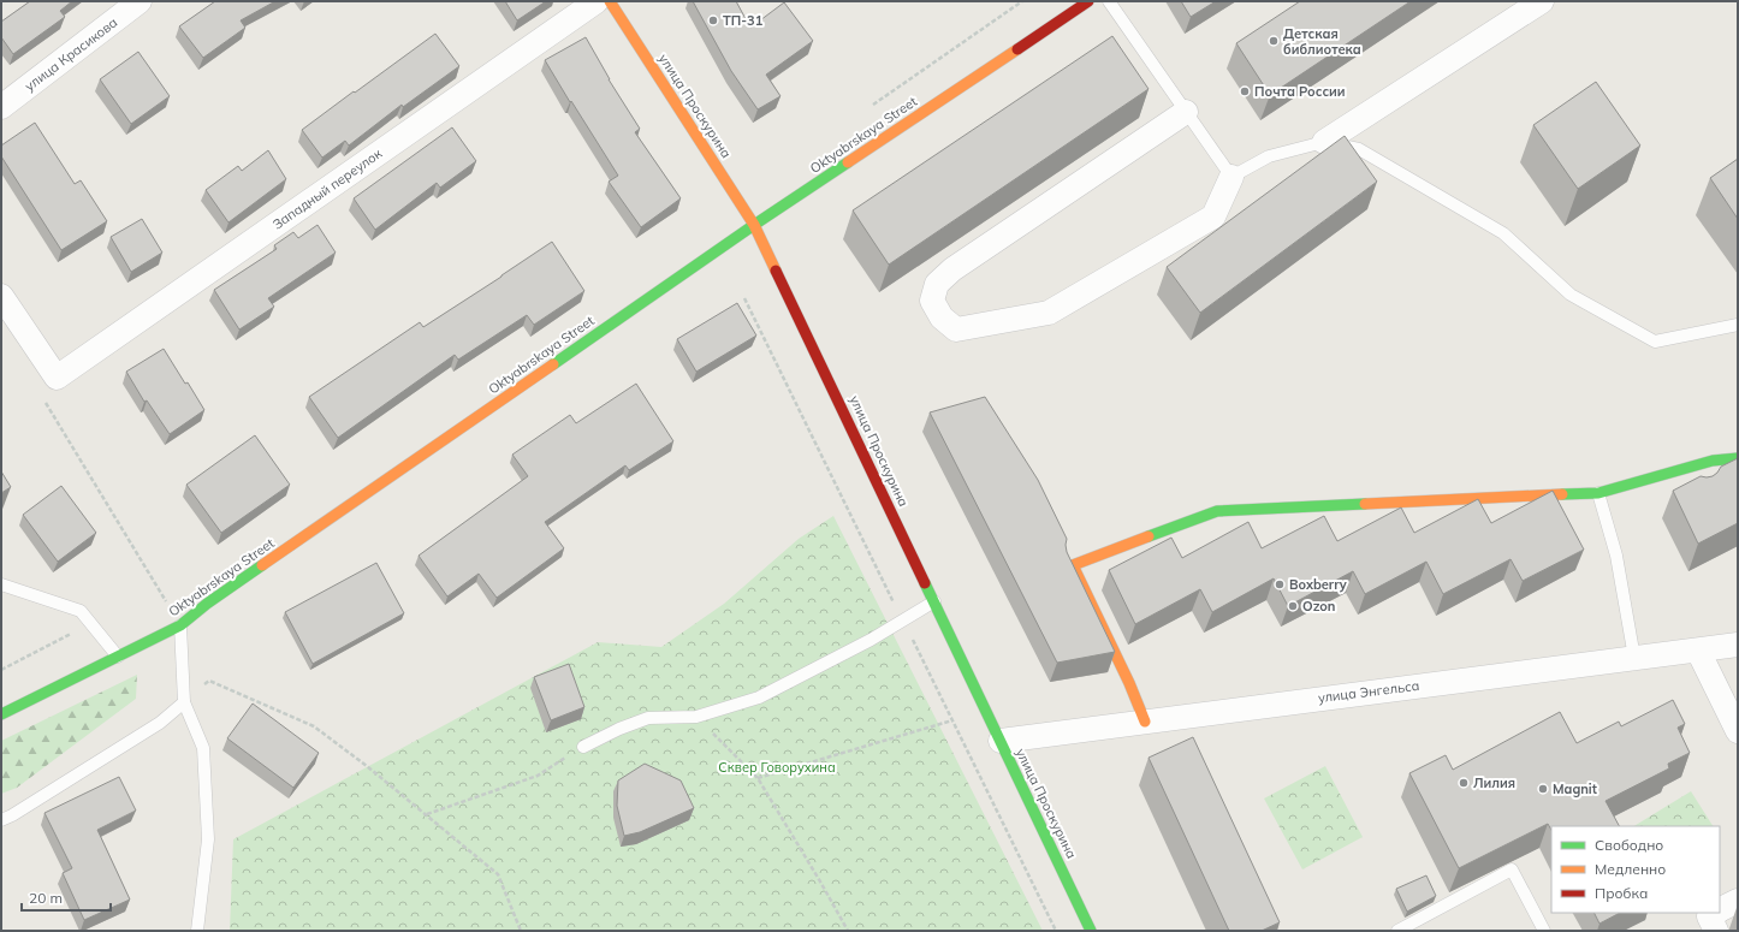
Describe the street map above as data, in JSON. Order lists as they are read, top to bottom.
{
  "streets": {
    "street": [
      "улица Красикова",
      "улица Проскурина",
      "Oktyabrskaya Street",
      "Западный переулок",
      "улица Энгельса"
    ]
  },
  "crossings": [
    ["улица Проскурина", "Oktyabrskaya Street"],
    ["улица Проскурина", "улица Энгельса"]
  ],
  "parks": ["Сквер Говорухина"],
  "places": [
    "ТП-31",
    "Детская библиотека",
    "Почта России",
    "Boxberry",
    "Ozon",
    "Лилия",
    "Magnit"
  ],
  "legend": ["Свободно", "Медленно", "Пробка"],
  "scale_bar": "20 m"
}
